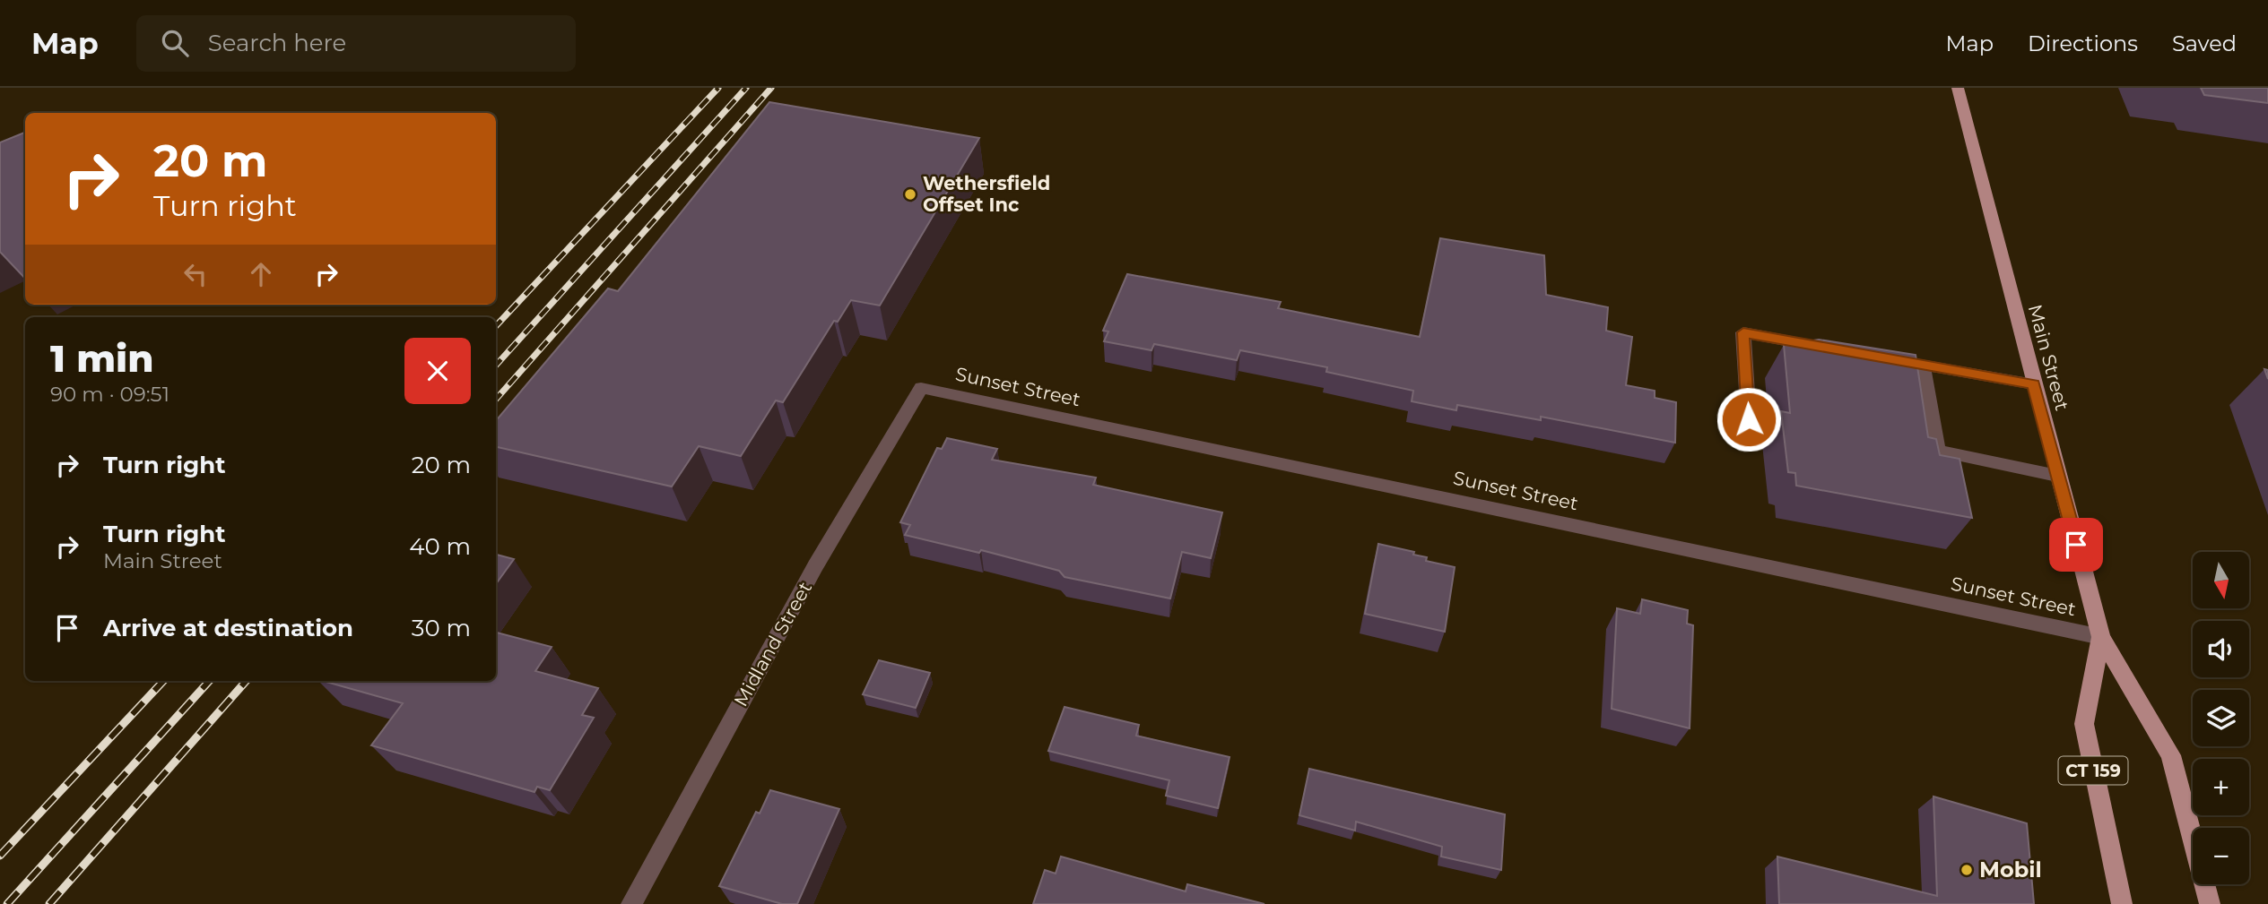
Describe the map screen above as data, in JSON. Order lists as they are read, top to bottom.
{
  "streets": {
    "main road": ["Main Street", "CT 159"],
    "street": ["Sunset Street", "Midland Street"]
  },
  "crossings": [
    ["Main Street", "Sunset Street"],
    ["Main Street", "CT 159"],
    ["Sunset Street", "Midland Street"],
    ["Sunset Street", "CT 159"]
  ],
  "places": ["Wethersfield Offset Inc", "Mobil"],
  "north": "bottom",
  "page": {
    "header": "Map",
    "search": "Search here",
    "nav": ["Map", "Directions", "Saved"],
    "turn": ["20 m", "Turn right"],
    "heading": ["1 min", "90 m · 09:51"],
    "list": [
      {
        "name": "Turn right",
        "value": "20 m"
      },
      {
        "name": "Turn right",
        "note": "Main Street",
        "value": "40 m"
      },
      {
        "name": "Arrive at destination",
        "value": "30 m"
      }
    ],
    "map_buttons": ["+", "−"]
  }
}
